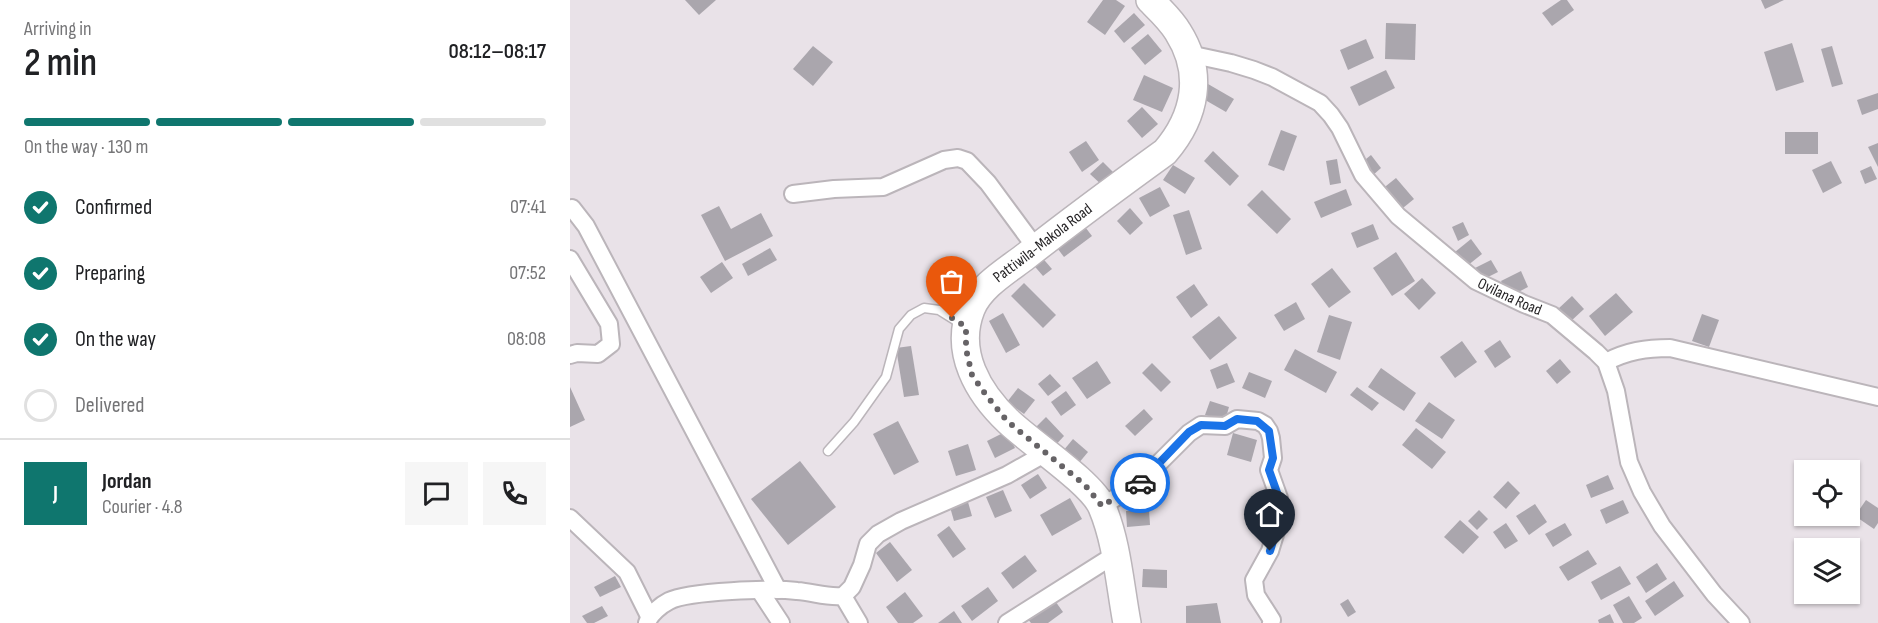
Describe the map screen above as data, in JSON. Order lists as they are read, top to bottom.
{
  "streets": {
    "main road": ["Pattiwila-Makola Road"],
    "street": ["Ovilana Road"]
  },
  "crossings": [
    ["Pattiwila-Makola Road", "Ovilana Road"]
  ],
  "page": {
    "heading": ["2 min", "Arriving in", "08:12–08:17"],
    "panel": ["Jordan", "Courier · 4.8"],
    "bar": "On the way · 130 m",
    "list": [
      ["Confirmed", "07:41"],
      ["Preparing", "07:52"],
      ["On the way", "08:08"],
      "Delivered"
    ],
    "round": "J"
  }
}
